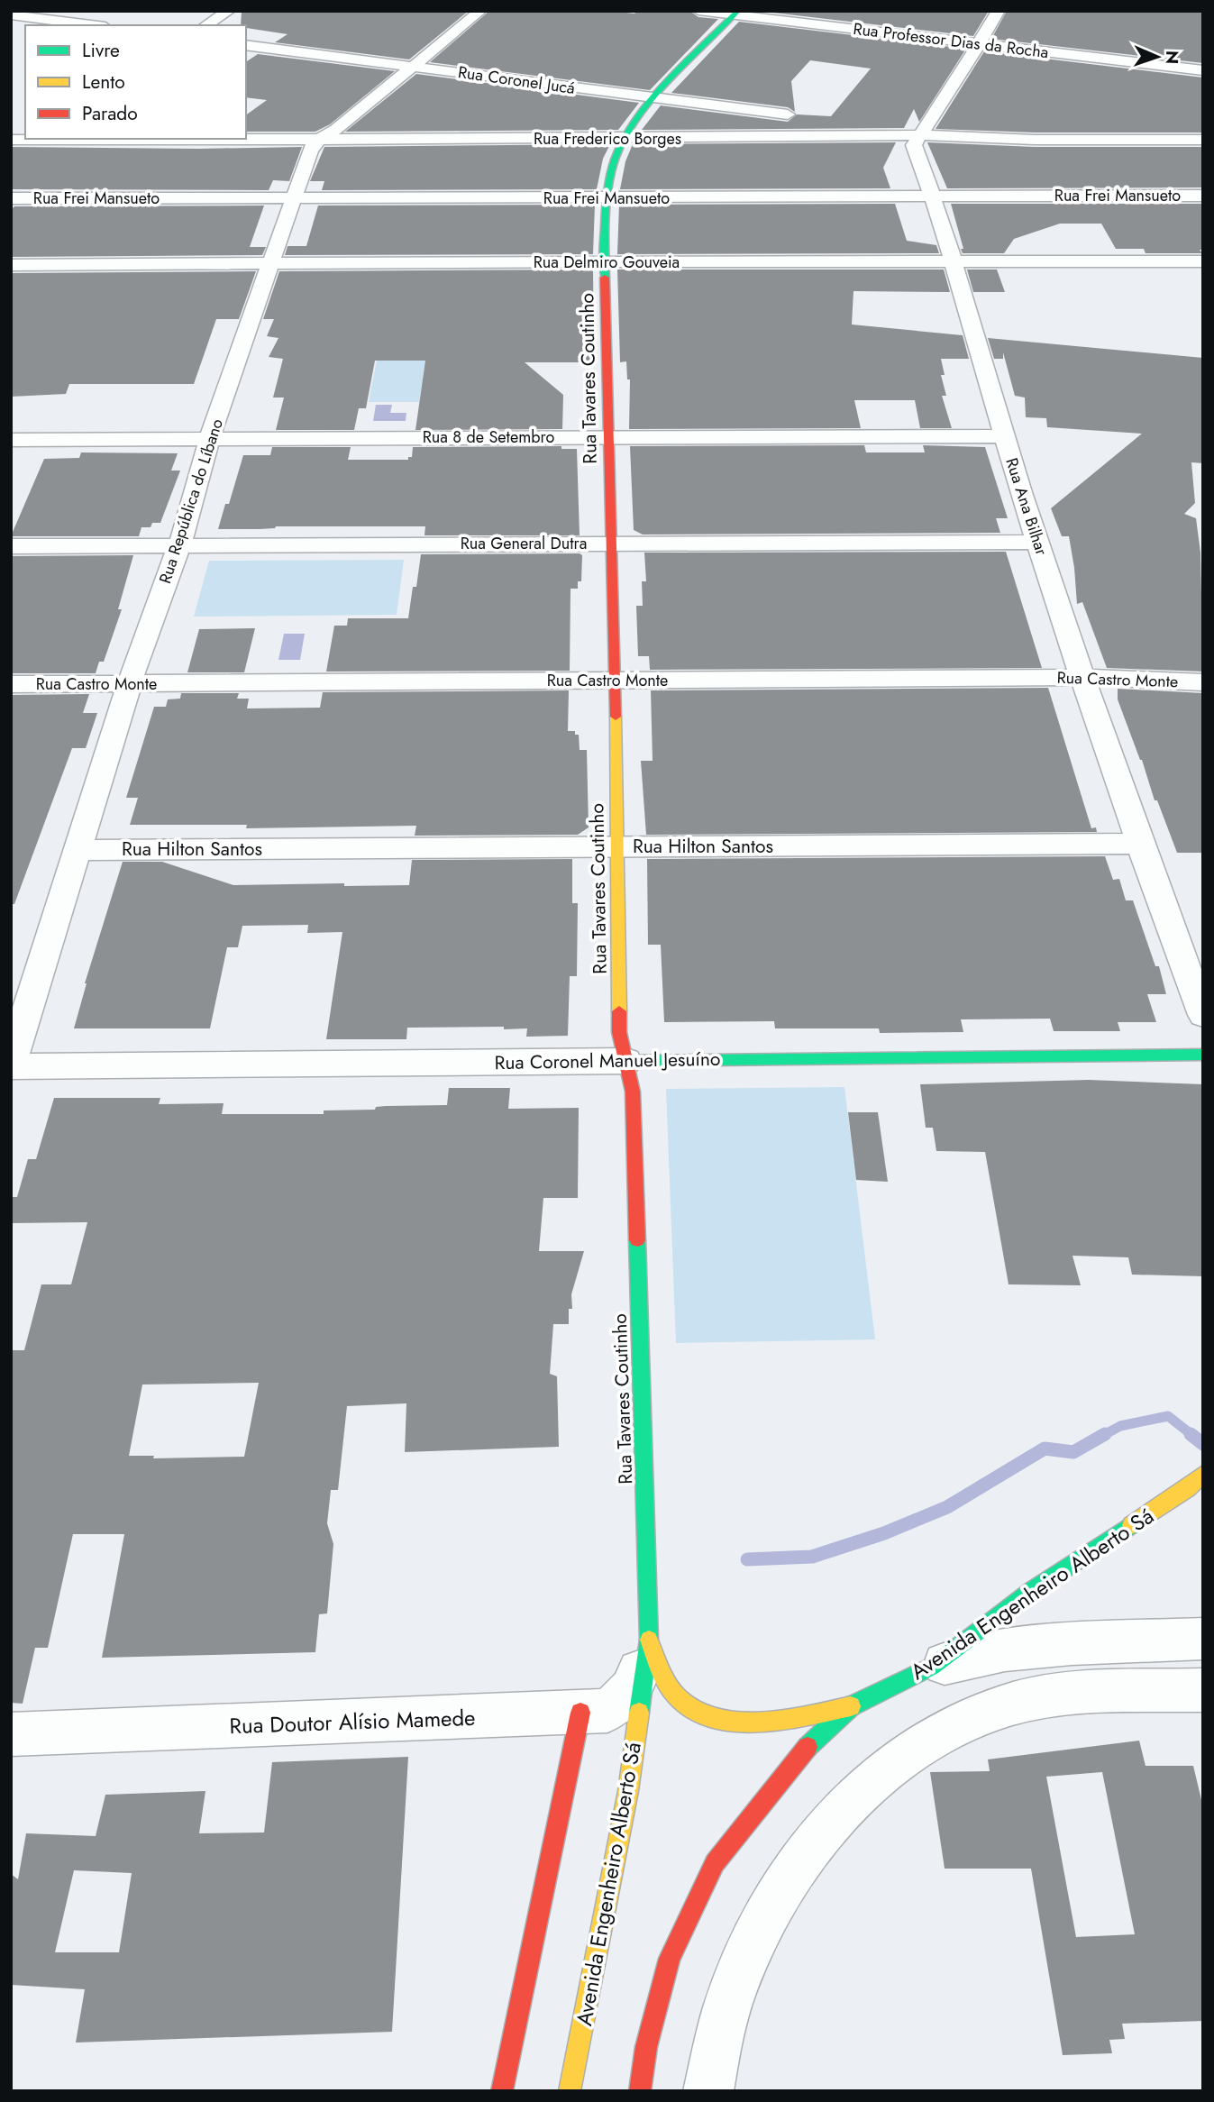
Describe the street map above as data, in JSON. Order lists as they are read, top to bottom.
{
  "streets": {
    "main road": ["Rua Tavares Coutinho", "Rua Coronel Manuel Jesuíno", "Avenida Engenheiro Alberto Sá"],
    "street": [
      "Rua Professor Dias da Rocha",
      "Rua Coronel Jucá",
      "Rua Frederico Borges",
      "Rua Frei Mansueto",
      "Rua Delmiro Gouveia",
      "Rua 8 de Setembro",
      "Rua República do Líbano",
      "Rua Ana Bilhar",
      "Rua General Dutra",
      "Rua Castro Monte",
      "Rua Hilton Santos",
      "Rua Doutor Alísio Mamede"
    ]
  },
  "crossings": [
    ["Rua Coronel Jucá", "Rua República do Líbano"],
    ["Rua Frederico Borges", "Rua Tavares Coutinho"],
    ["Rua Frederico Borges", "Rua República do Líbano"],
    ["Rua Frederico Borges", "Rua Ana Bilhar"],
    ["Rua Frei Mansueto", "Rua Tavares Coutinho"],
    ["Rua Frei Mansueto", "Rua República do Líbano"],
    ["Rua Frei Mansueto", "Rua Ana Bilhar"],
    ["Rua Delmiro Gouveia", "Rua Tavares Coutinho"],
    ["Rua Delmiro Gouveia", "Rua República do Líbano"],
    ["Rua Delmiro Gouveia", "Rua Ana Bilhar"],
    ["Rua Tavares Coutinho", "Rua 8 de Setembro"],
    ["Rua Tavares Coutinho", "Rua General Dutra"],
    ["Rua Tavares Coutinho", "Rua Castro Monte"],
    ["Rua Tavares Coutinho", "Rua Hilton Santos"],
    ["Rua Tavares Coutinho", "Rua Coronel Manuel Jesuíno"],
    ["Rua Tavares Coutinho", "Avenida Engenheiro Alberto Sá"],
    ["Rua Tavares Coutinho", "Rua Doutor Alísio Mamede"],
    ["Rua 8 de Setembro", "Rua República do Líbano"],
    ["Rua 8 de Setembro", "Rua Ana Bilhar"],
    ["Rua República do Líbano", "Rua General Dutra"],
    ["Rua República do Líbano", "Rua Castro Monte"],
    ["Rua República do Líbano", "Rua Hilton Santos"],
    ["Rua República do Líbano", "Rua Coronel Manuel Jesuíno"],
    ["Rua Ana Bilhar", "Rua General Dutra"],
    ["Rua Ana Bilhar", "Rua Castro Monte"],
    ["Rua Ana Bilhar", "Rua Hilton Santos"],
    ["Avenida Engenheiro Alberto Sá", "Rua Doutor Alísio Mamede"]
  ],
  "legend": ["Livre", "Lento", "Parado"],
  "north": "right"
}
